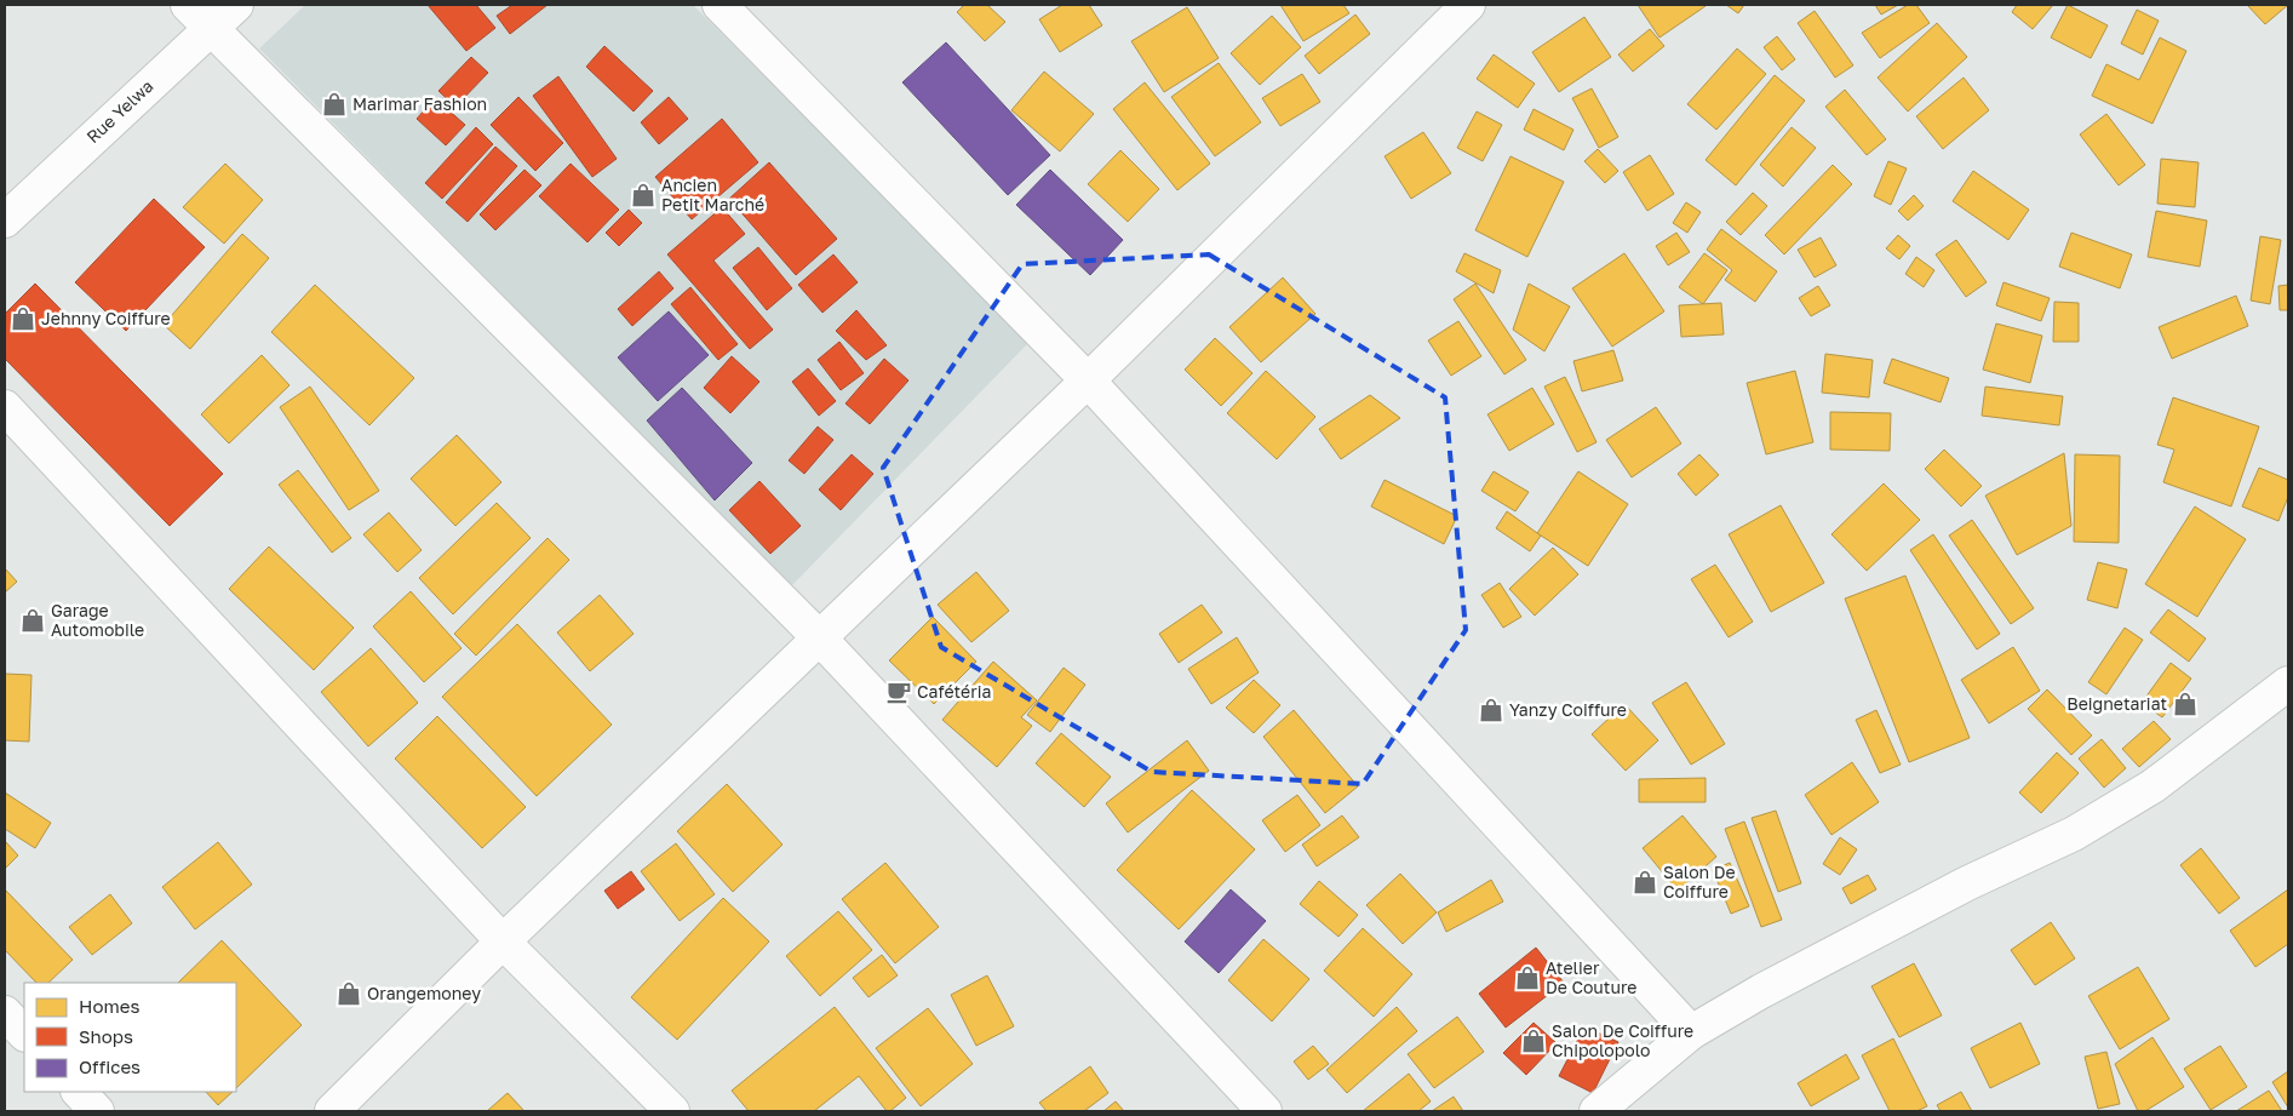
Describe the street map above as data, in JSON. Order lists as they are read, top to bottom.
{
  "streets": {
    "street": ["Rue Yelwa"]
  },
  "places": {
    "shop": [
      "Marimar Fashion",
      "Ancien Petit Marché",
      "Jehnny Coiffure",
      "Garage Automobile",
      "Beignetariat",
      "Yanzy Coiffure",
      "Salon De Coiffure",
      "Atelier De Couture",
      "Orangemoney",
      "Salon De Coiffure Chipolopolo"
    ],
    "cafe": ["Cafétéria"]
  },
  "legend": ["Homes", "Shops", "Offices"]
}
